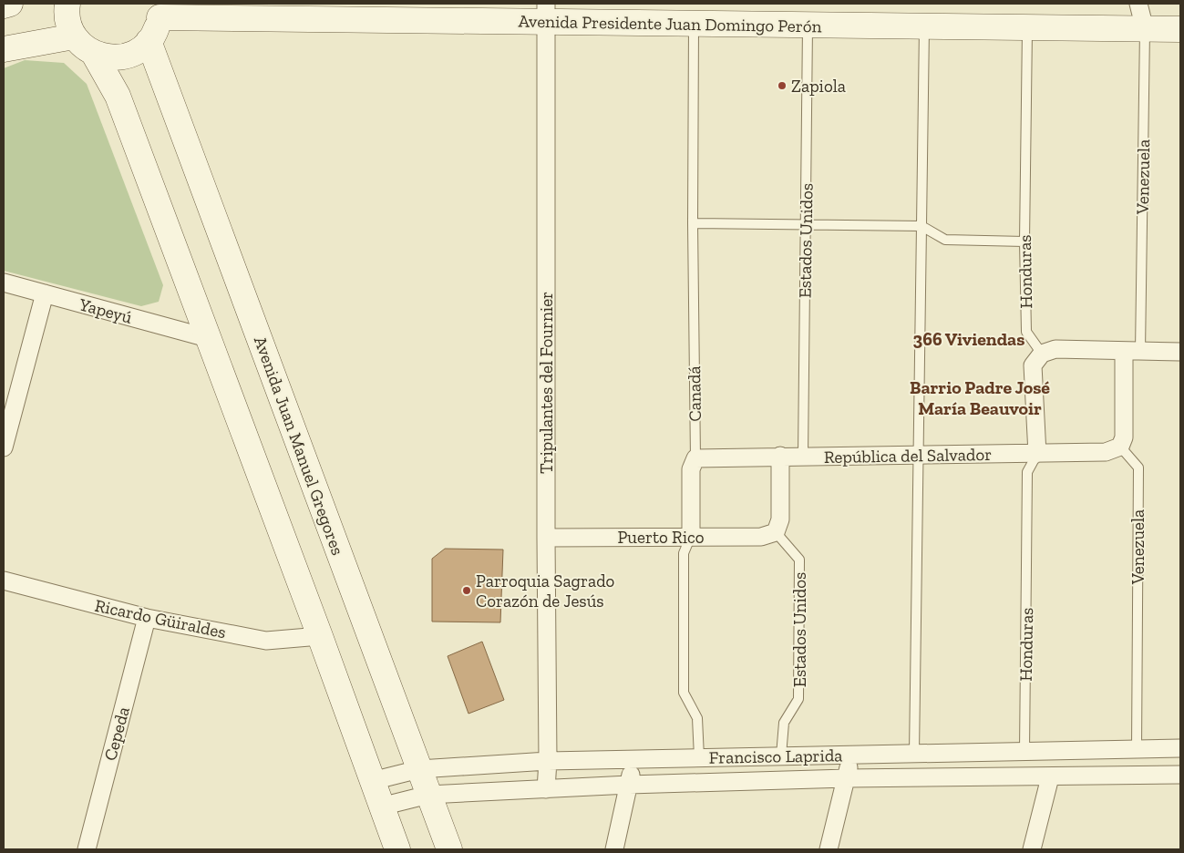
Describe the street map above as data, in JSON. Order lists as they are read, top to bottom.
{
  "streets": {
    "main road": ["Avenida Presidente Juan Domingo Perón", "Avenida Juan Manuel Gregores"],
    "street": [
      "Venezuela",
      "Honduras",
      "Yapeyú",
      "Tripulantes del Fournier",
      "Canadá",
      "República del Salvador",
      "Puerto Rico",
      "Ricardo Güiraldes",
      "Cepeda",
      "Francisco Laprida"
    ],
    "lane": ["Estados Unidos"]
  },
  "crossings": [
    ["Avenida Presidente Juan Domingo Perón", "Venezuela"],
    ["Avenida Presidente Juan Domingo Perón", "Estados Unidos"],
    ["Avenida Presidente Juan Domingo Perón", "Honduras"],
    ["Avenida Presidente Juan Domingo Perón", "Tripulantes del Fournier"],
    ["Avenida Presidente Juan Domingo Perón", "Canadá"],
    ["Venezuela", "República del Salvador"],
    ["Venezuela", "Francisco Laprida"],
    ["Estados Unidos", "República del Salvador"],
    ["Estados Unidos", "Puerto Rico"],
    ["Estados Unidos", "Francisco Laprida"],
    ["Honduras", "República del Salvador"],
    ["Honduras", "Francisco Laprida"],
    ["Tripulantes del Fournier", "Puerto Rico"],
    ["Tripulantes del Fournier", "Francisco Laprida"],
    ["Canadá", "República del Salvador"],
    ["Canadá", "Puerto Rico"],
    ["Canadá", "Francisco Laprida"],
    ["Avenida Juan Manuel Gregores", "Francisco Laprida"],
    ["Ricardo Güiraldes", "Cepeda"]
  ],
  "districts": ["366 Viviendas", "Barrio Padre José María Beauvoir"],
  "places": ["Zapiola", "Parroquia Sagrado Corazón de Jesús"]
}
